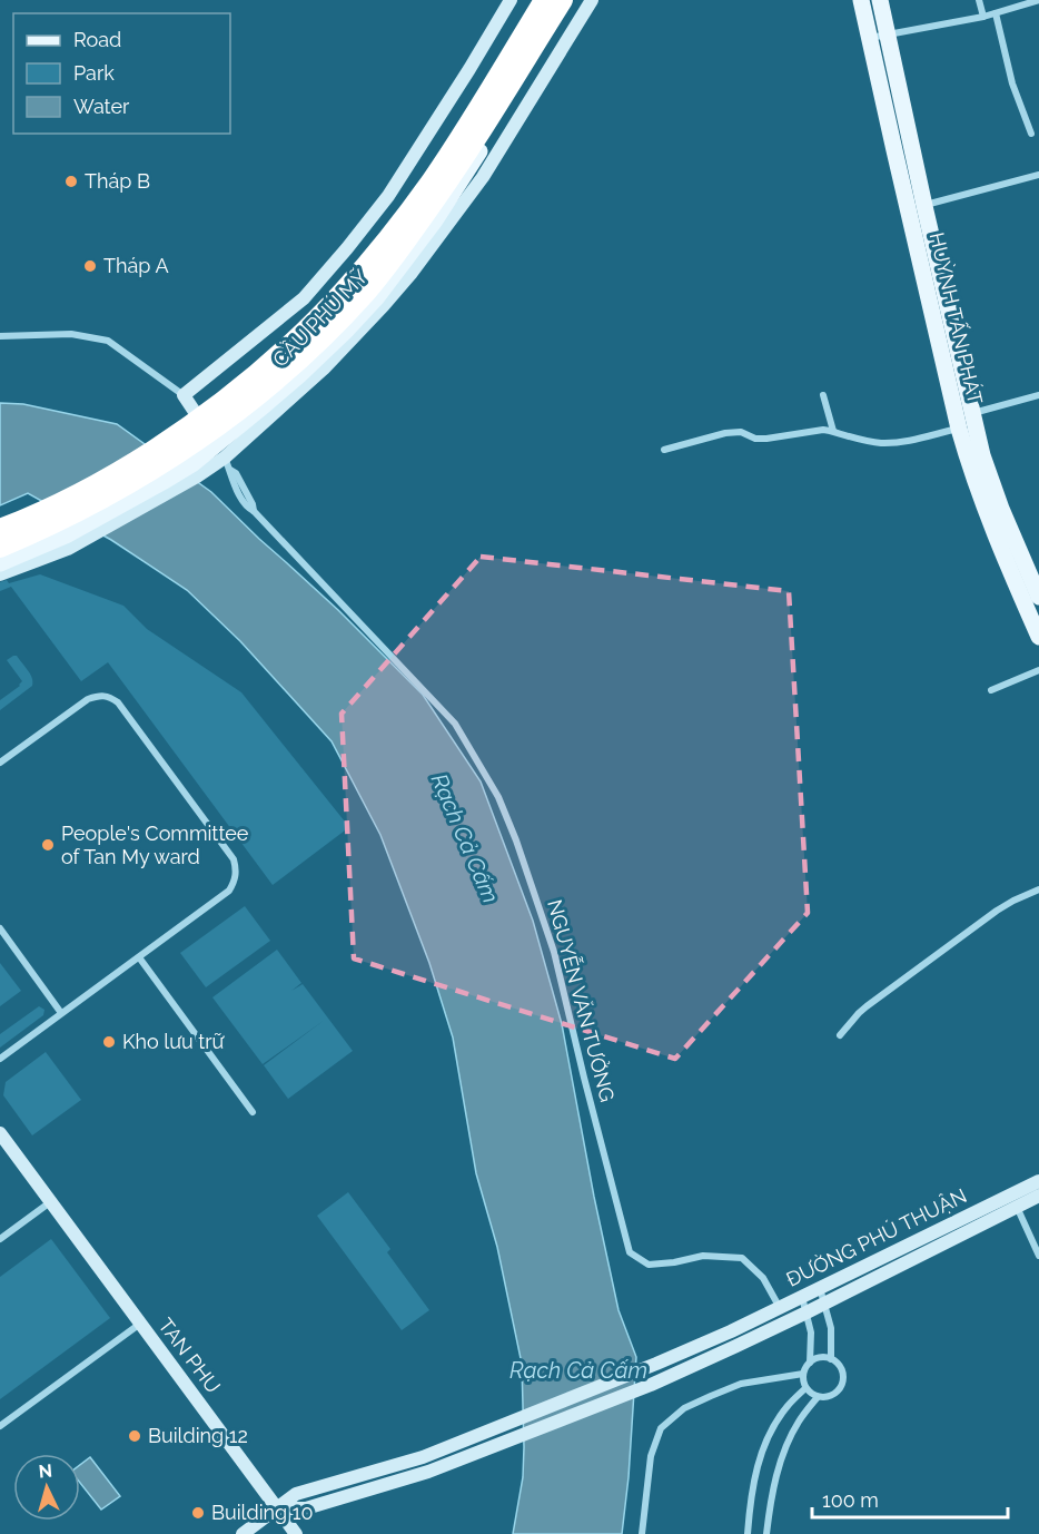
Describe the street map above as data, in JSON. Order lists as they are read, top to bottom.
{
  "streets": {
    "highway": ["CẦU PHÚ MỸ"],
    "main road": ["HUỲNH TẤN PHÁT"],
    "street": ["NGUYỄN VĂN TƯỞNG", "ĐƯỜNG PHÚ THUẬN", "TAN PHU"]
  },
  "crossings": [
    ["NGUYỄN VĂN TƯỞNG", "ĐƯỜNG PHÚ THUẬN"],
    ["ĐƯỜNG PHÚ THUẬN", "TAN PHU"]
  ],
  "water": ["Rạch Cả Cấm"],
  "places": [
    "Tháp B",
    "Tháp A",
    "People's Committee of Tan My ward",
    "Kho lưu trữ",
    "Building 12",
    "Building 10"
  ],
  "legend": ["Road", "Park", "Water"],
  "scale_bar": "100 m",
  "north": "top"
}
